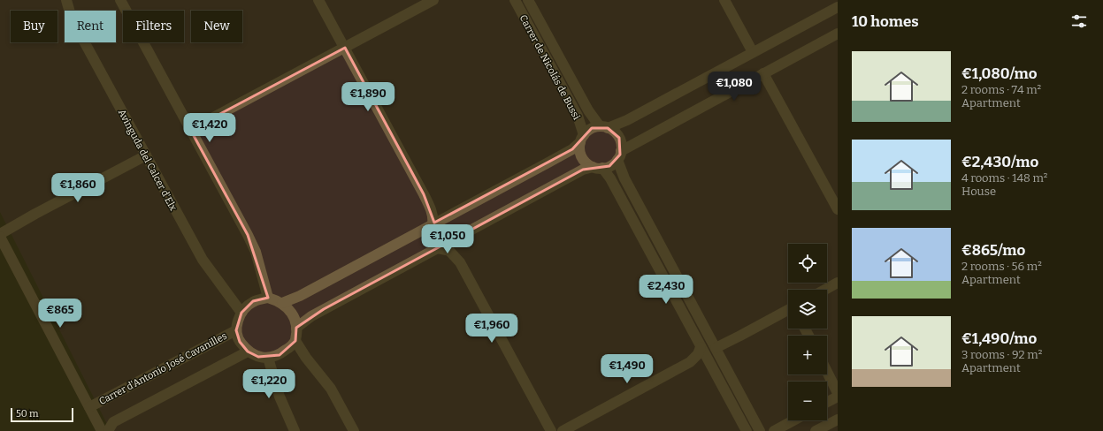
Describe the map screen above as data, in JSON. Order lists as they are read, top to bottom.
{
  "streets": {
    "street": ["Carrer de Nicolás de Bussi", "Avinguda del Calcer d'Elx", "Carrer d'Antonio José Cavanilles"]
  },
  "crossings": [
    ["Avinguda del Calcer d'Elx", "Carrer d'Antonio José Cavanilles"]
  ],
  "scale_bar": "50 m",
  "page": {
    "heading": "10 homes",
    "chip": [
      "Buy",
      "Rent",
      "Filters",
      "New"
    ],
    "list": [
      {
        "name": "€1,080/mo",
        "note": "2 rooms · 74 m² · Apartment"
      },
      {
        "name": "€2,430/mo",
        "note": "4 rooms · 148 m² · House"
      },
      {
        "name": "€865/mo",
        "note": "2 rooms · 56 m² · Apartment"
      },
      {
        "name": "€1,490/mo",
        "note": "3 rooms · 92 m² · Apartment"
      }
    ],
    "price": [
      "€1,080",
      "€1,890",
      "€1,420",
      "€1,860",
      "€1,050",
      "€2,430",
      "€865",
      "€1,960",
      "€1,490",
      "€1,220"
    ],
    "map_buttons": ["+", "−"],
    "scale": "50 m"
  }
}
